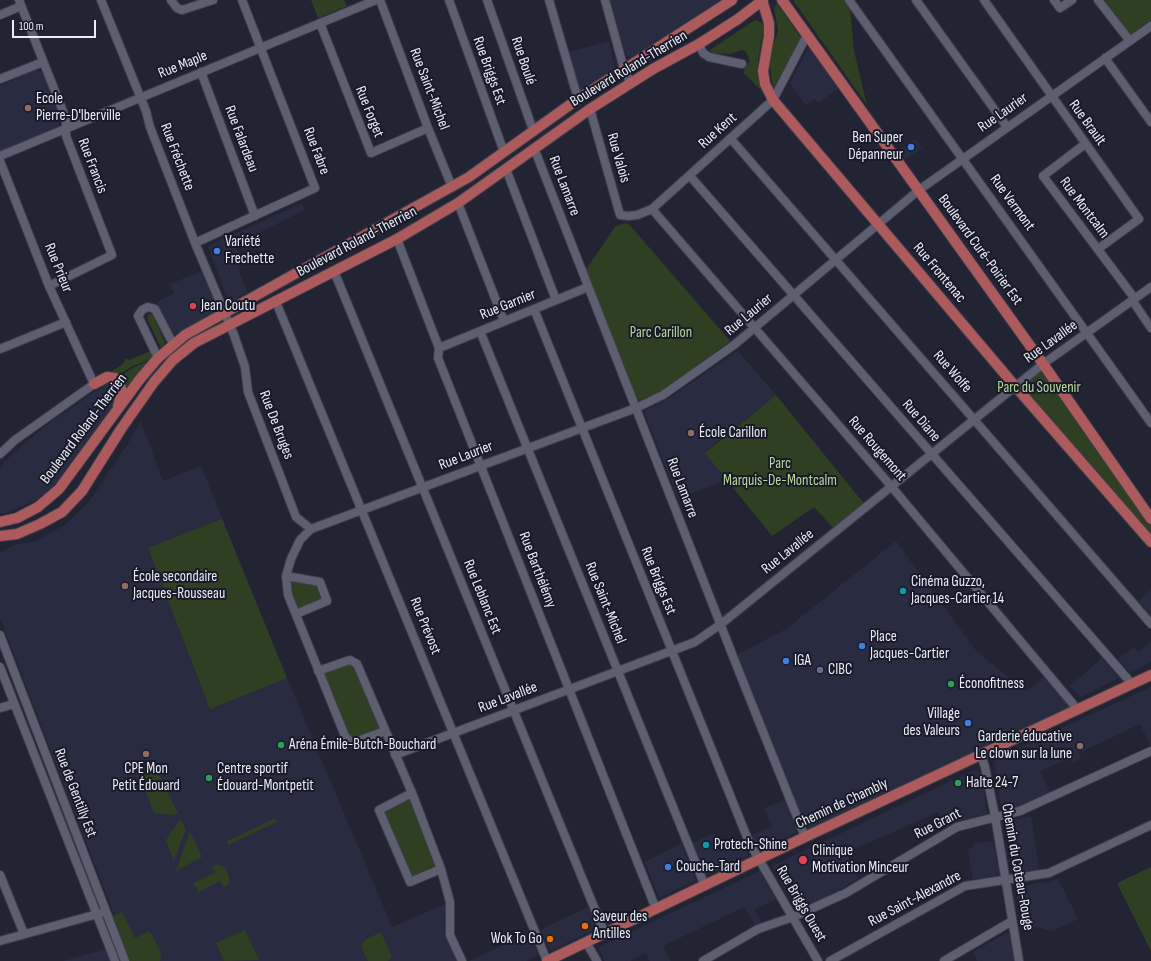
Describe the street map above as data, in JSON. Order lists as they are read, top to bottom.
{
  "streets": {
    "main road": [
      "Boulevard Roland-Therrien",
      "Boulevard Curé-Poirier Est",
      "Rue Frontenac",
      "Chemin de Chambly"
    ],
    "street": [
      "Rue Boulé",
      "Rue Maple",
      "Rue Briggs Est",
      "Rue Saint-Michel",
      "Rue Forget",
      "Rue Laurier",
      "Rue Brault",
      "Rue Kent",
      "Rue Falardeau",
      "Rue Fabre",
      "Rue Fréchette",
      "Rue Valois",
      "Rue Francis",
      "Rue Lamarre",
      "Rue Vermont",
      "Rue Montcalm",
      "Rue Prieur",
      "Rue Garnier",
      "Rue Lavallée",
      "Rue Wolfe",
      "Rue Diane",
      "Rue De Bruges",
      "Rue Rougemont",
      "Rue Barthélémy",
      "Rue Leblanc Est",
      "Rue Prévost",
      "Rue de Gentilly Est",
      "Rue Grant",
      "Chemin du Coteau-Rouge",
      "Rue Saint-Alexandre",
      "Rue Briggs Ouest"
    ]
  },
  "crossings": [
    ["Rue Boulé", "Boulevard Roland-Therrien"],
    ["Rue Maple", "Rue Forget"],
    ["Rue Maple", "Rue Falardeau"],
    ["Rue Maple", "Rue Fabre"],
    ["Rue Maple", "Rue Fréchette"],
    ["Rue Maple", "Rue Francis"],
    ["Boulevard Roland-Therrien", "Rue Briggs Est"],
    ["Boulevard Roland-Therrien", "Rue Saint-Michel"],
    ["Boulevard Roland-Therrien", "Rue Fréchette"],
    ["Boulevard Roland-Therrien", "Rue Valois"],
    ["Boulevard Roland-Therrien", "Rue Lamarre"],
    ["Boulevard Roland-Therrien", "Rue Frontenac"],
    ["Boulevard Roland-Therrien", "Rue De Bruges"],
    ["Boulevard Roland-Therrien", "Rue Barthélémy"],
    ["Boulevard Roland-Therrien", "Rue Leblanc Est"],
    ["Boulevard Roland-Therrien", "Rue Prévost"],
    ["Rue Briggs Est", "Rue Laurier"],
    ["Rue Briggs Est", "Rue Garnier"],
    ["Rue Briggs Est", "Rue Lavallée"],
    ["Rue Briggs Est", "Chemin de Chambly"],
    ["Rue Briggs Est", "Rue Briggs Ouest"],
    ["Rue Saint-Michel", "Rue Forget"],
    ["Rue Saint-Michel", "Rue Laurier"],
    ["Rue Saint-Michel", "Rue Garnier"],
    ["Rue Saint-Michel", "Rue Lavallée"],
    ["Rue Saint-Michel", "Chemin de Chambly"],
    ["Rue Laurier", "Rue Brault"],
    ["Rue Laurier", "Rue Lamarre"],
    ["Rue Laurier", "Rue Vermont"],
    ["Rue Laurier", "Boulevard Curé-Poirier Est"],
    ["Rue Laurier", "Rue Frontenac"],
    ["Rue Laurier", "Rue Wolfe"],
    ["Rue Laurier", "Rue Diane"],
    ["Rue Laurier", "Rue De Bruges"],
    ["Rue Laurier", "Rue Rougemont"],
    ["Rue Laurier", "Rue Barthélémy"],
    ["Rue Laurier", "Rue Leblanc Est"],
    ["Rue Laurier", "Rue Prévost"],
    ["Rue Brault", "Rue Montcalm"],
    ["Rue Kent", "Rue Valois"],
    ["Rue Kent", "Boulevard Curé-Poirier Est"],
    ["Rue Kent", "Rue Frontenac"],
    ["Rue Kent", "Rue Wolfe"],
    ["Rue Kent", "Rue Diane"],
    ["Rue Kent", "Rue Rougemont"],
    ["Rue Falardeau", "Rue Fabre"],
    ["Rue Fabre", "Rue Fréchette"],
    ["Rue Fréchette", "Rue De Bruges"],
    ["Rue Francis", "Rue Prieur"],
    ["Rue Lamarre", "Rue Garnier"],
    ["Rue Lamarre", "Rue Lavallée"],
    ["Rue Lamarre", "Chemin de Chambly"],
    ["Rue Vermont", "Rue Lavallée"],
    ["Rue Montcalm", "Rue Lavallée"],
    ["Boulevard Curé-Poirier Est", "Rue Lavallée"],
    ["Rue Frontenac", "Rue Lavallée"],
    ["Rue Garnier", "Rue Barthélémy"],
    ["Rue Lavallée", "Rue Wolfe"],
    ["Rue Lavallée", "Rue Diane"],
    ["Rue Lavallée", "Rue Rougemont"],
    ["Rue Lavallée", "Rue Barthélémy"],
    ["Rue Lavallée", "Rue Leblanc Est"],
    ["Rue Lavallée", "Rue Prévost"],
    ["Rue Diane", "Chemin de Chambly"],
    ["Rue Rougemont", "Chemin de Chambly"],
    ["Rue Barthélémy", "Chemin de Chambly"],
    ["Rue Leblanc Est", "Chemin de Chambly"],
    ["Rue Prévost", "Chemin de Chambly"],
    ["Chemin de Chambly", "Chemin du Coteau-Rouge"],
    ["Chemin de Chambly", "Rue Briggs Ouest"],
    ["Rue Grant", "Chemin du Coteau-Rouge"],
    ["Rue Grant", "Rue Briggs Ouest"],
    ["Chemin du Coteau-Rouge", "Rue Saint-Alexandre"]
  ],
  "parks": ["Parc Carillon", "Parc du Souvenir", "Parc Marquis-De-Montcalm"],
  "places": [
    "Ecole Pierre-D'Iberville",
    "Ben Super Dépanneur",
    "Variété Frechette",
    "Jean Coutu",
    "École Carillon",
    "École secondaire Jacques-Rousseau",
    "Cinéma Guzzo, Jacques-Cartier 14",
    "Place Jacques-Cartier",
    "IGA",
    "CIBC",
    "Éconofitness",
    "Village des Valeurs",
    "Aréna Émile-Butch-Bouchard",
    "Garderie éducative Le clown sur la lune",
    "CPE Mon Petit Édouard",
    "Centre sportif Édouard-Montpetit",
    "Halte 24-7",
    "Protech-Shine",
    "Clinique Motivation Minceur",
    "Couche-Tard",
    "Saveur des Antilles",
    "Wok To Go"
  ],
  "scale_bar": "100 m"
}
